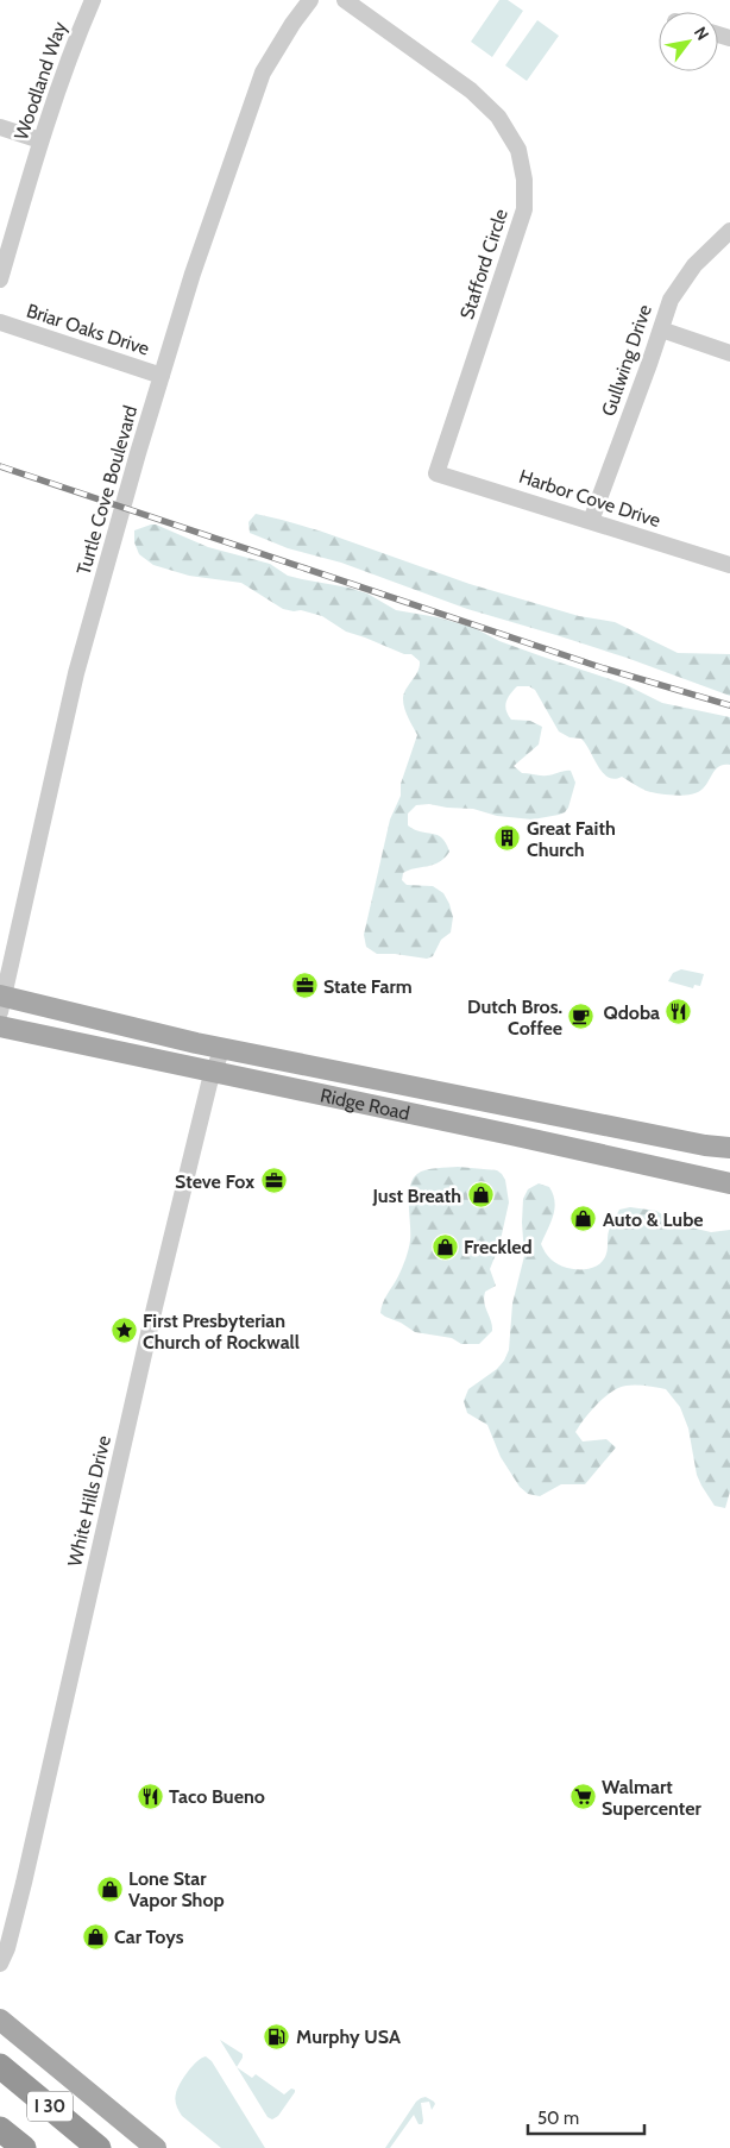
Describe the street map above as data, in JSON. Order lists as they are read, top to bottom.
{
  "streets": {
    "highway": ["I 30"],
    "main road": ["Ridge Road"],
    "street": [
      "Woodland Way",
      "Stafford Circle",
      "Briar Oaks Drive",
      "Gullwing Drive",
      "Turtle Cove Boulevard",
      "Harbor Cove Drive",
      "White Hills Drive"
    ]
  },
  "crossings": [
    ["Stafford Circle", "Harbor Cove Drive"],
    ["Briar Oaks Drive", "Turtle Cove Boulevard"],
    ["Gullwing Drive", "Harbor Cove Drive"],
    ["Turtle Cove Boulevard", "Ridge Road"],
    ["Ridge Road", "White Hills Drive"]
  ],
  "places": {
    "building": ["Great Faith Church"],
    "office": ["State Farm", "Steve Fox"],
    "restaurant": ["Qdoba", "Taco Bueno"],
    "cafe": ["Dutch Bros. Coffee"],
    "shop": [
      "Just Breath",
      "Auto & Lube",
      "Freckled",
      "Lone Star Vapor Shop",
      "Car Toys"
    ],
    "place": ["First Presbyterian Church of Rockwall"],
    "supermarket": ["Walmart Supercenter"],
    "fuel station": ["Murphy USA"]
  },
  "scale_bar": "50 m",
  "north": "top right"
}
